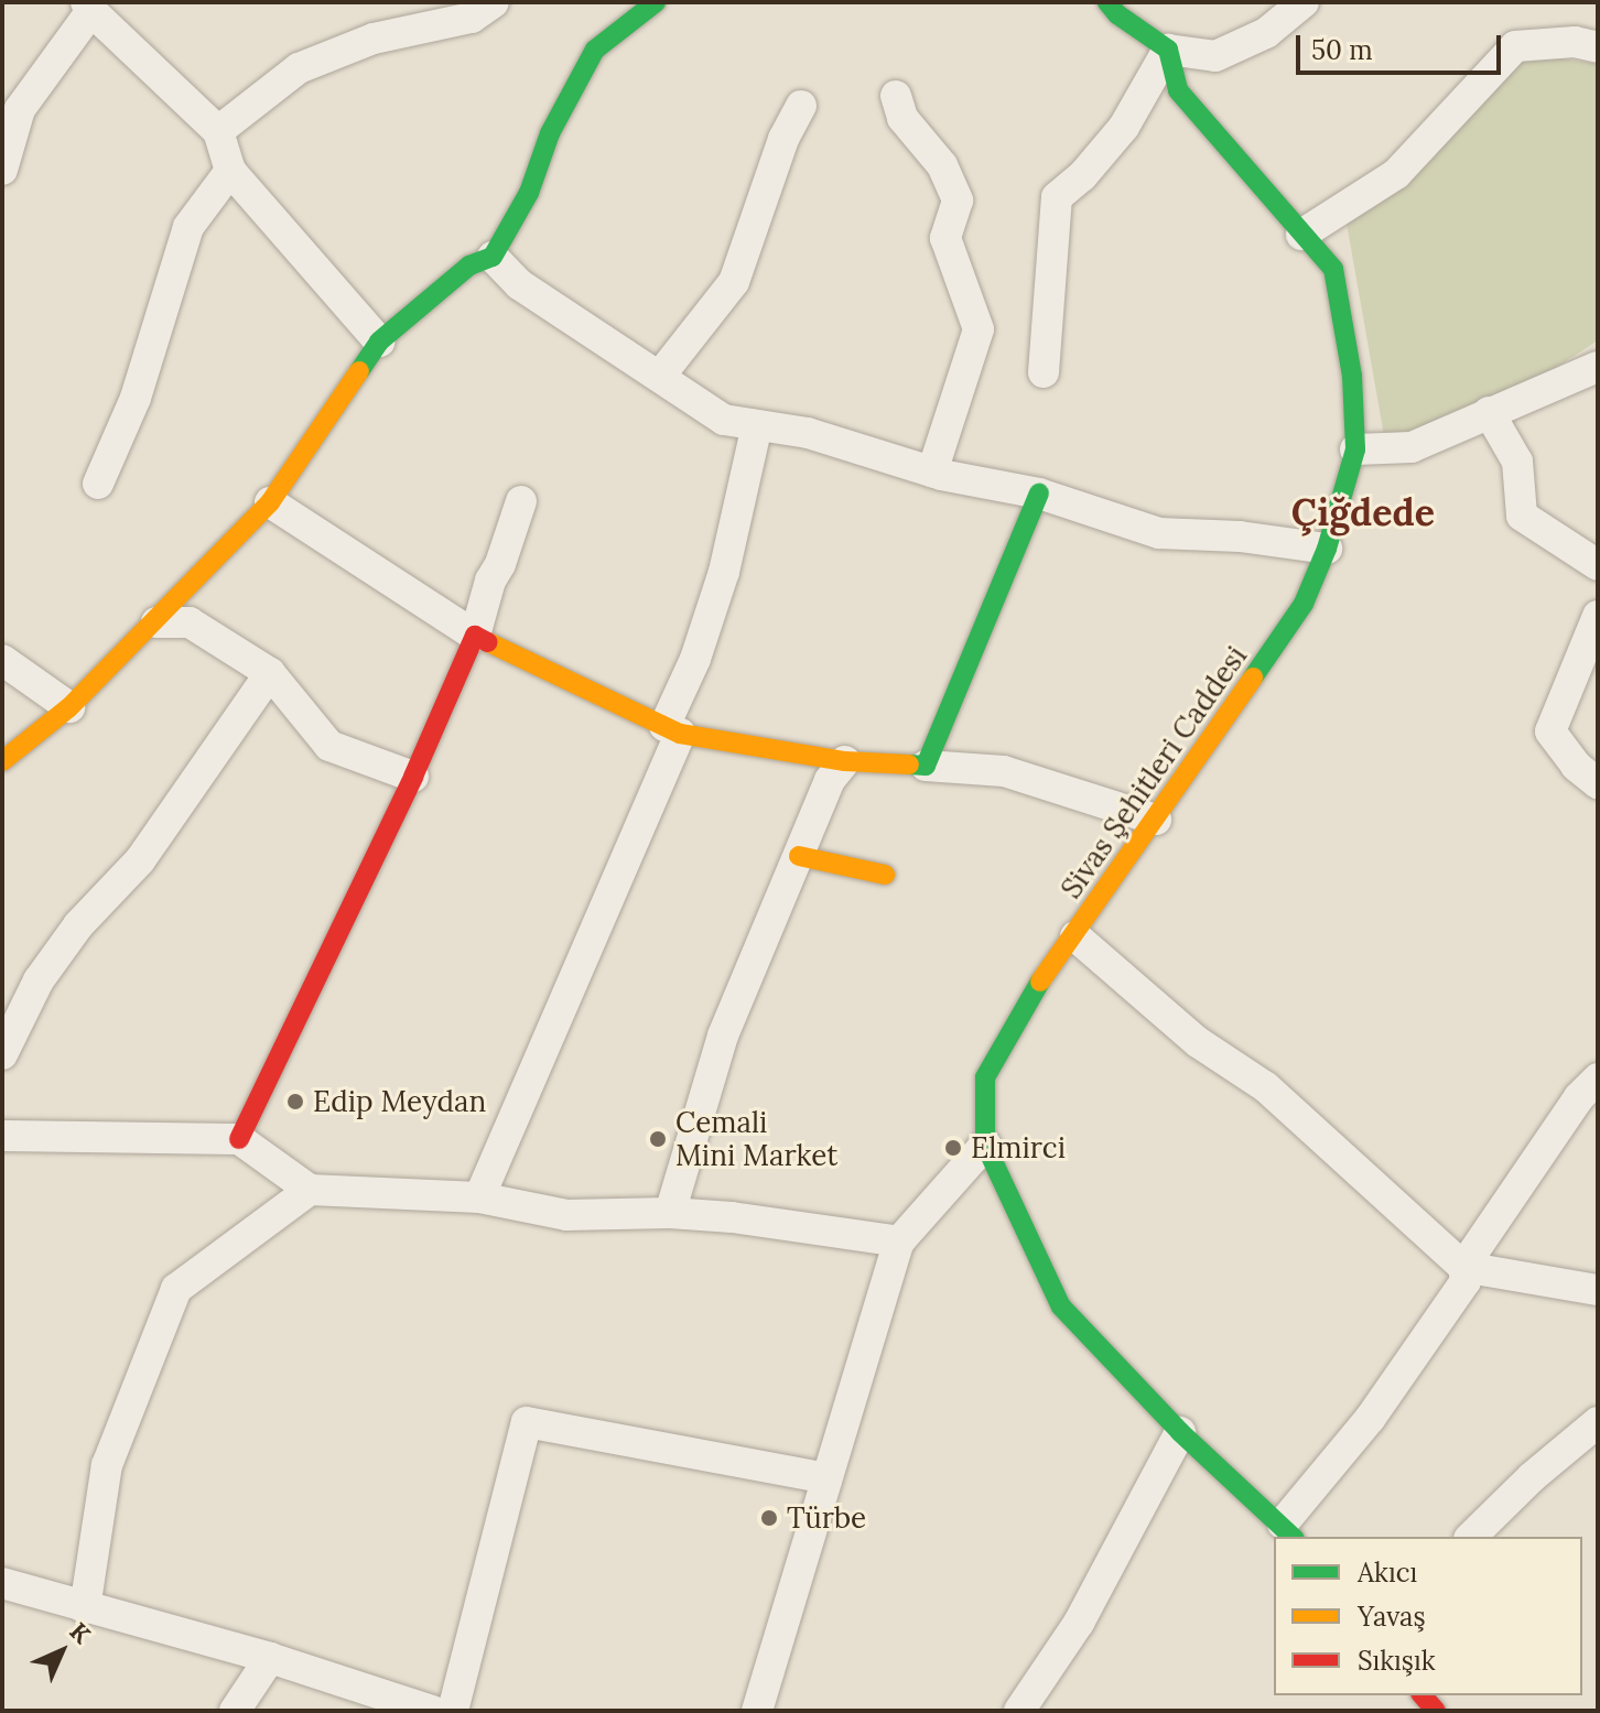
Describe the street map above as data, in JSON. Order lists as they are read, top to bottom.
{
  "streets": {
    "street": ["Sivas Şehitleri Caddesi"]
  },
  "districts": ["Çiğdede"],
  "places": [
    "Edip Meydan",
    "Cemali Mini Market",
    "Elmirci",
    "Türbe"
  ],
  "legend": ["Akıcı", "Yavaş", "Sıkışık"],
  "scale_bar": "50 m",
  "north": "top right"
}
